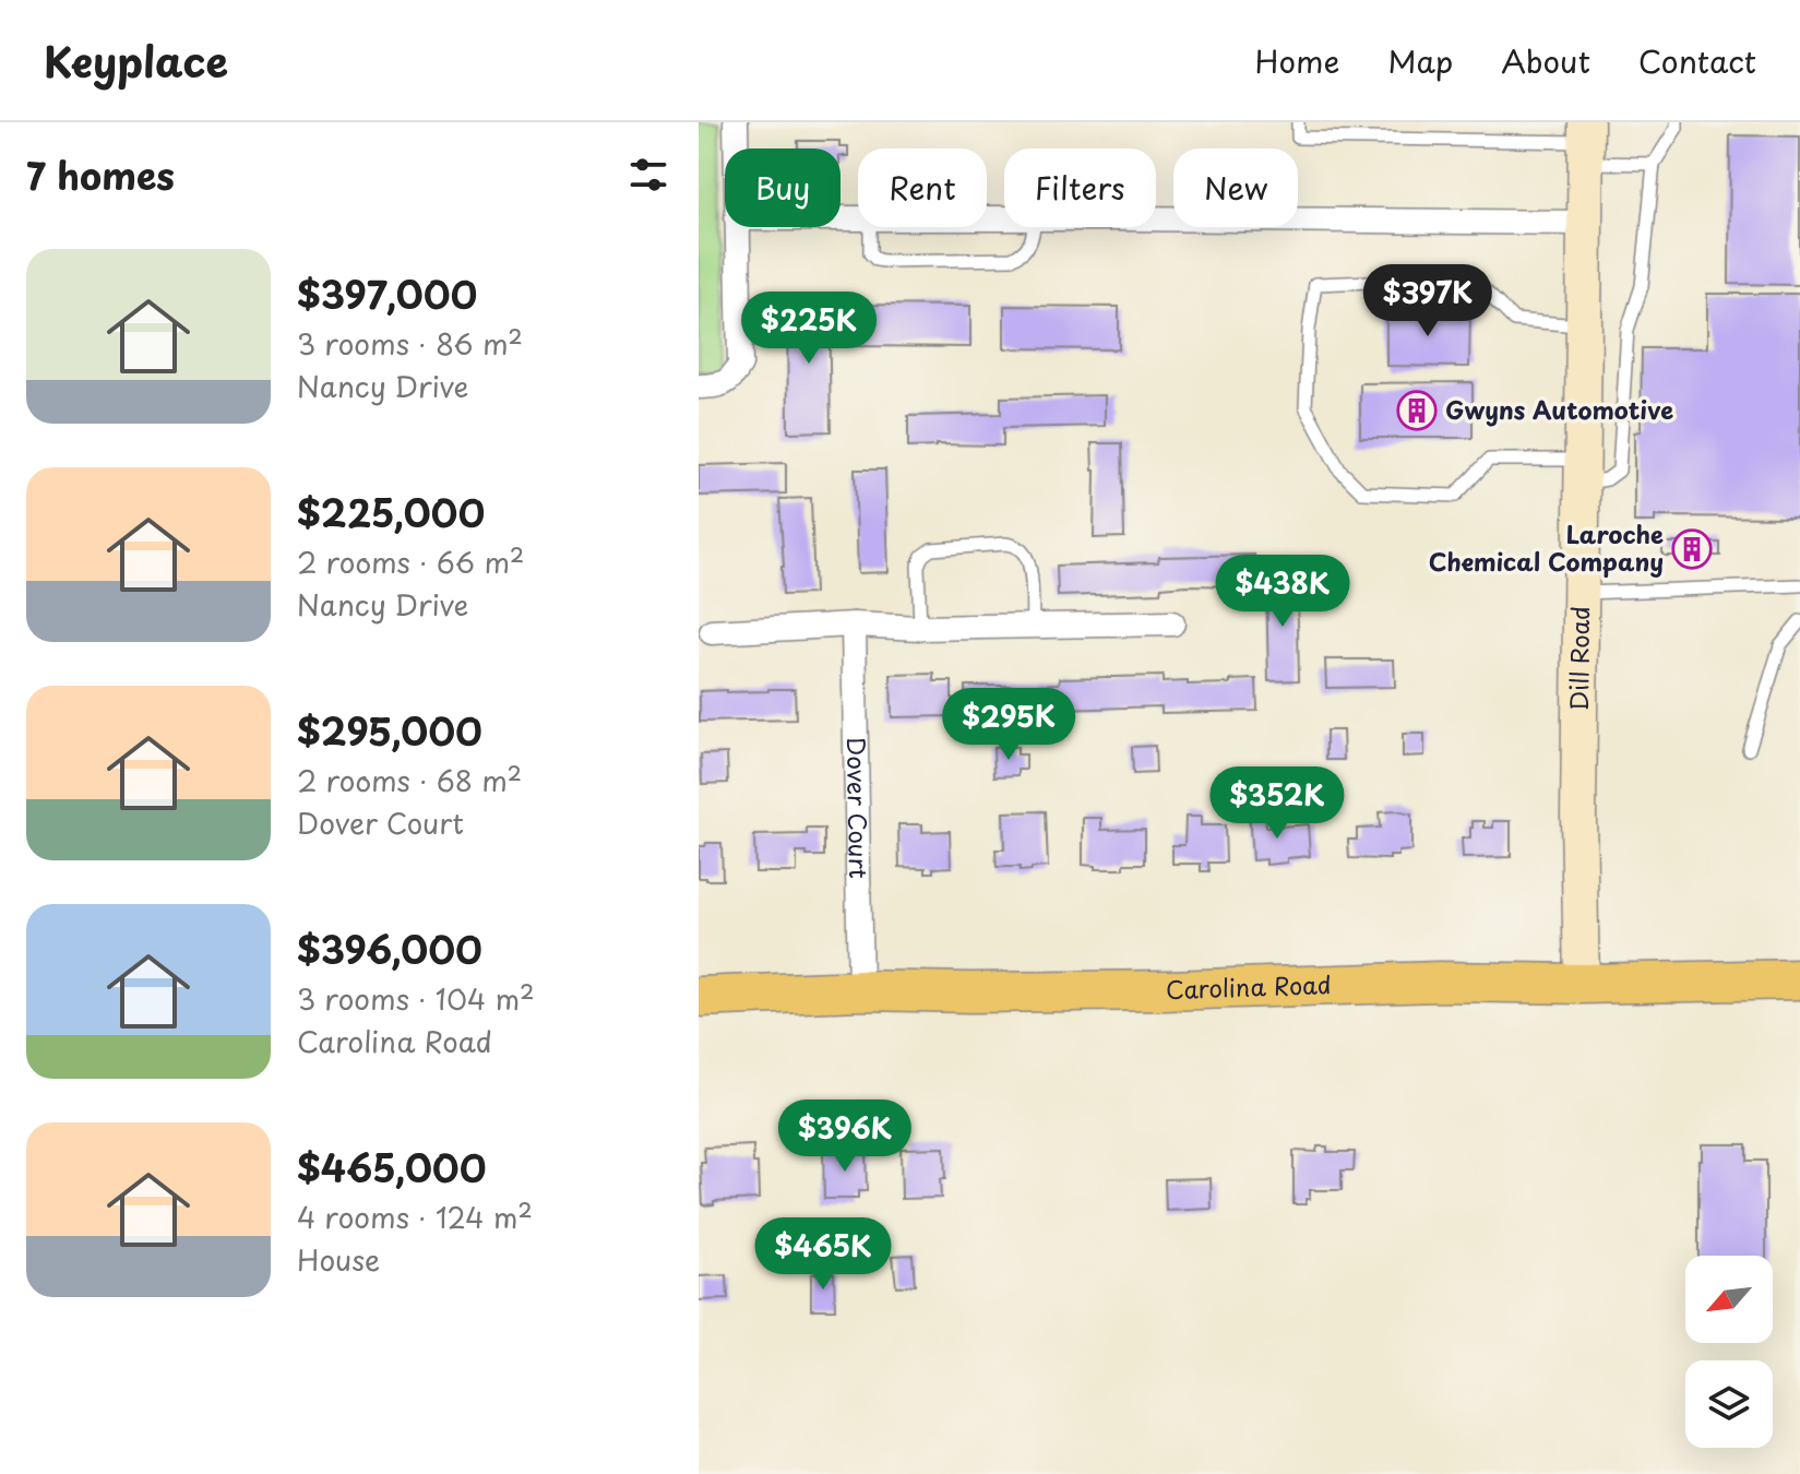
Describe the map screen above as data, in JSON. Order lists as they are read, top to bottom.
{
  "streets": {
    "main road": ["Carolina Road"],
    "street": ["Dill Road", "Dover Court"]
  },
  "crossings": [
    ["Dill Road", "Carolina Road"],
    ["Dover Court", "Carolina Road"]
  ],
  "places": {
    "building": ["Gwyns Automotive", "Laroche Chemical Company"]
  },
  "north": "bottom left",
  "page": {
    "header": "Keyplace",
    "nav": [
      "Home",
      "Map",
      "About",
      "Contact"
    ],
    "heading": "7 homes",
    "chip": [
      "Buy",
      "Rent",
      "Filters",
      "New"
    ],
    "list": [
      {
        "name": "$397,000",
        "note": "3 rooms · 86 m² · Nancy Drive"
      },
      {
        "name": "$225,000",
        "note": "2 rooms · 66 m² · Nancy Drive"
      },
      {
        "name": "$295,000",
        "note": "2 rooms · 68 m² · Dover Court"
      },
      {
        "name": "$396,000",
        "note": "3 rooms · 104 m² · Carolina Road"
      },
      {
        "name": "$465,000",
        "note": "4 rooms · 124 m² · House"
      }
    ],
    "price": [
      "$397K",
      "$225K",
      "$438K",
      "$295K",
      "$352K",
      "$396K",
      "$465K"
    ]
  }
}
